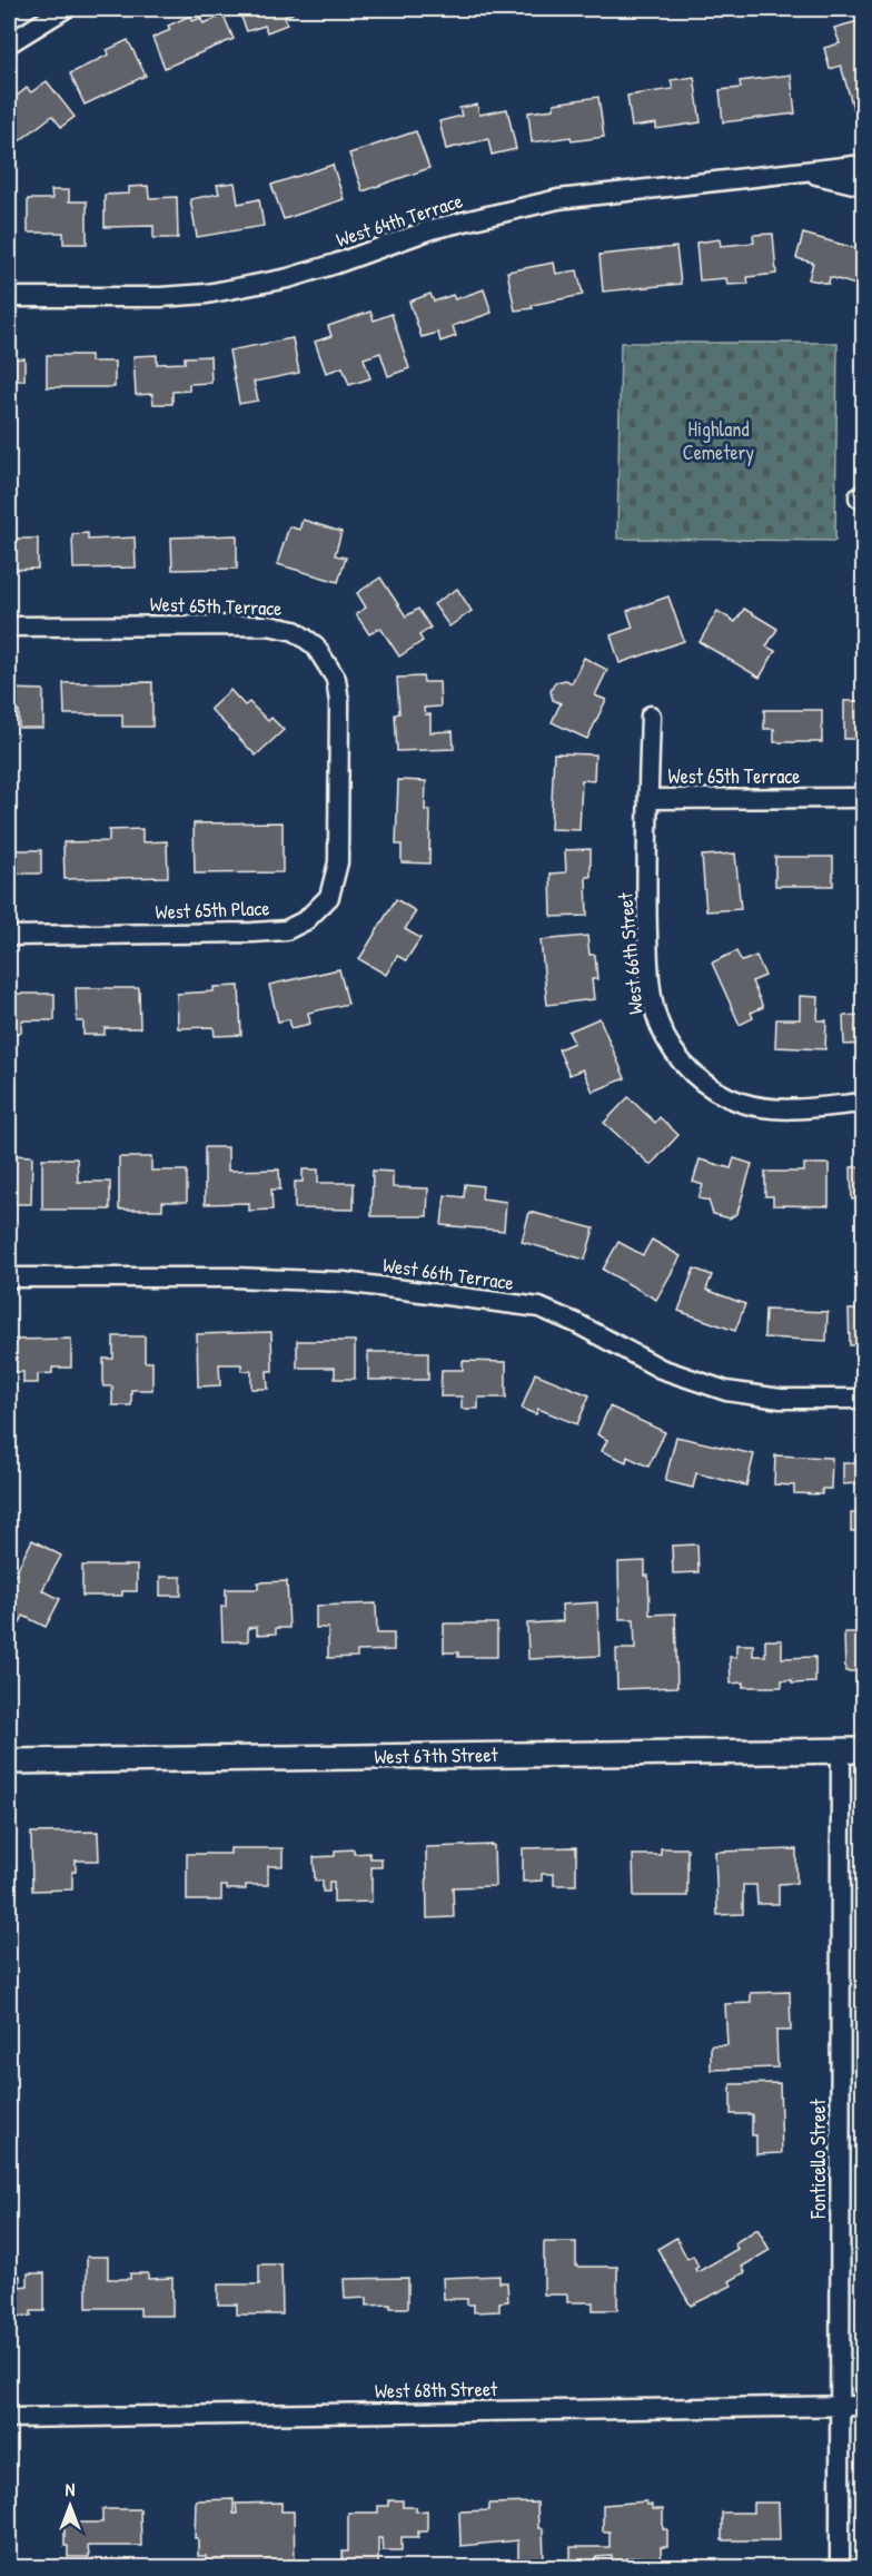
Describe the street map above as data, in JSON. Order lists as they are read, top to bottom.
{
  "streets": {
    "street": [
      "West 64th Terrace",
      "West 65th Terrace",
      "West 65th Place",
      "West 66th Street",
      "West 66th Terrace",
      "West 67th Street",
      "Fonticello Street",
      "West 68th Street"
    ]
  },
  "crossings": [
    ["West 65th Terrace", "West 65th Place"],
    ["West 65th Terrace", "West 66th Street"],
    ["West 67th Street", "Fonticello Street"],
    ["Fonticello Street", "West 68th Street"]
  ],
  "parks": ["Highland Cemetery"],
  "north": "top"
}
